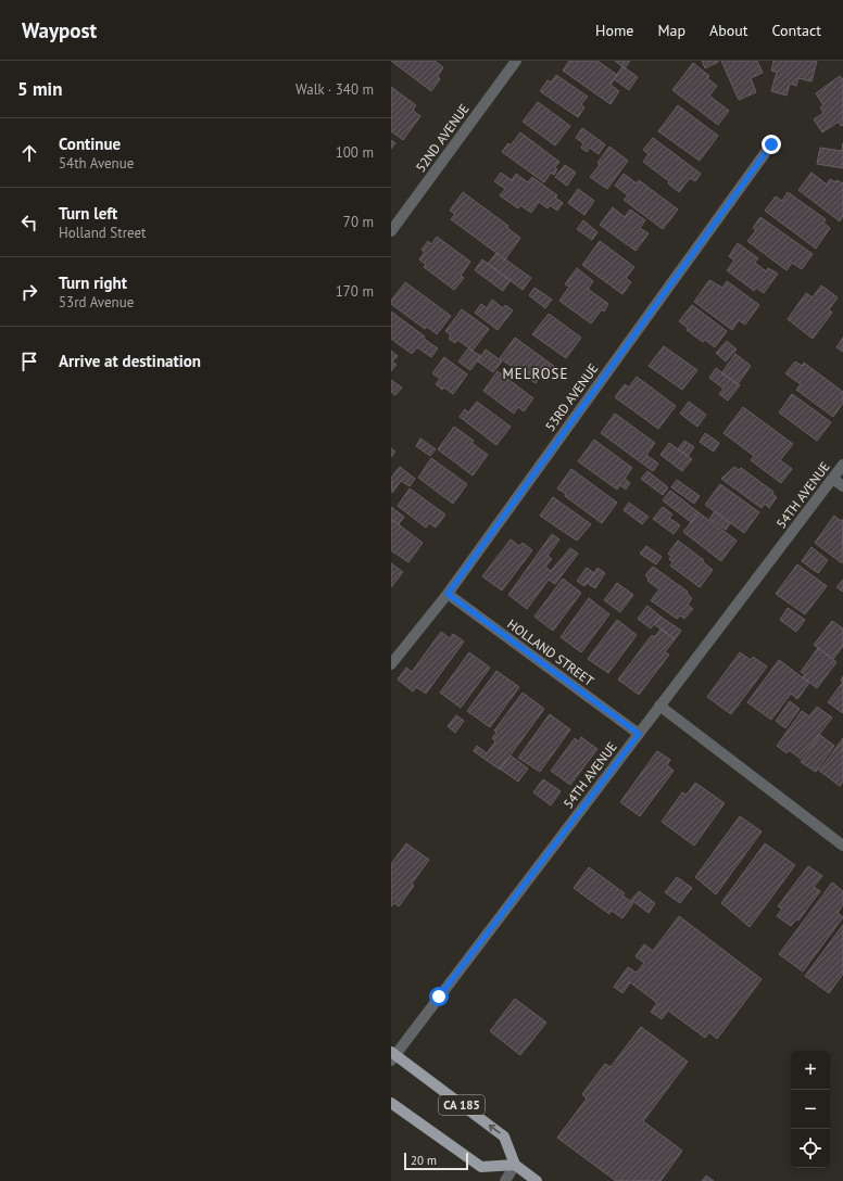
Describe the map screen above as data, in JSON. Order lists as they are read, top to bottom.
{
  "streets": {
    "main road": ["CA 185"],
    "street": [
      "52ND AVENUE",
      "53RD AVENUE",
      "54TH AVENUE",
      "HOLLAND STREET"
    ]
  },
  "crossings": [
    ["53RD AVENUE", "HOLLAND STREET"],
    ["54TH AVENUE", "HOLLAND STREET"],
    ["54TH AVENUE", "CA 185"]
  ],
  "districts": ["MELROSE"],
  "scale_bar": "20 m",
  "page": {
    "header": "Waypost",
    "nav": [
      "Home",
      "Map",
      "About",
      "Contact"
    ],
    "heading": ["5 min", "Walk · 340 m"],
    "list": [
      ["Continue", "54th Avenue", "100 m"],
      ["Turn left", "Holland Street", "70 m"],
      ["Turn right", "53rd Avenue", "170 m"],
      "Arrive at destination"
    ],
    "map_buttons": ["+", "−"],
    "scale": "20 m"
  }
}
